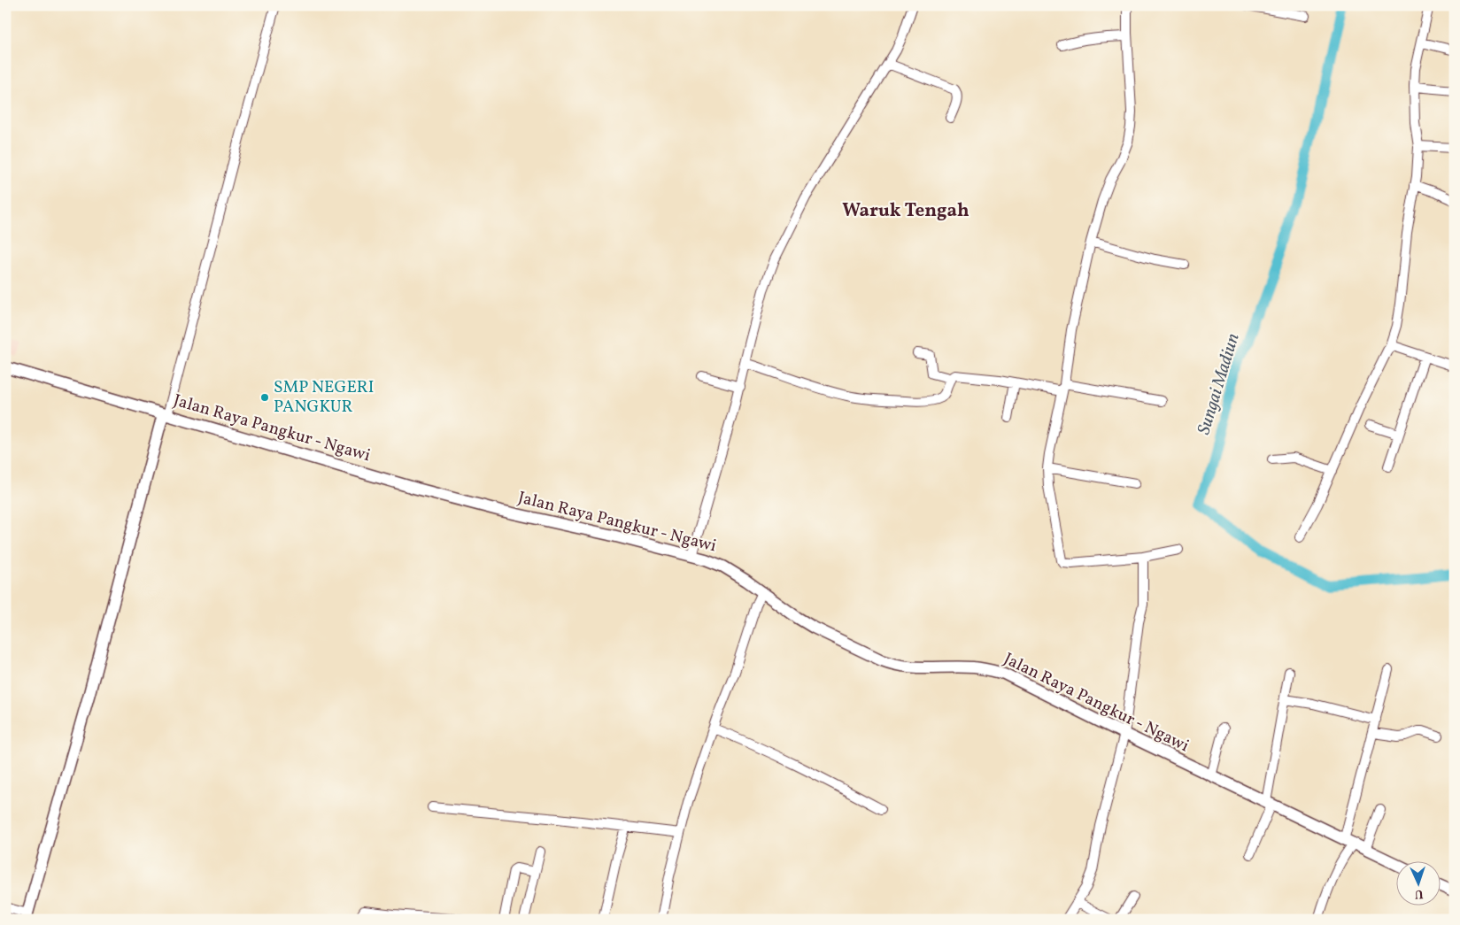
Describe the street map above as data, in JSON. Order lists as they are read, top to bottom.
{
  "streets": {
    "main road": ["Jalan Raya Pangkur - Ngawi"]
  },
  "districts": ["Waruk Tengah"],
  "water": ["Sungai Madiun"],
  "places": ["SMP NEGERI PANGKUR"],
  "north": "bottom"
}
